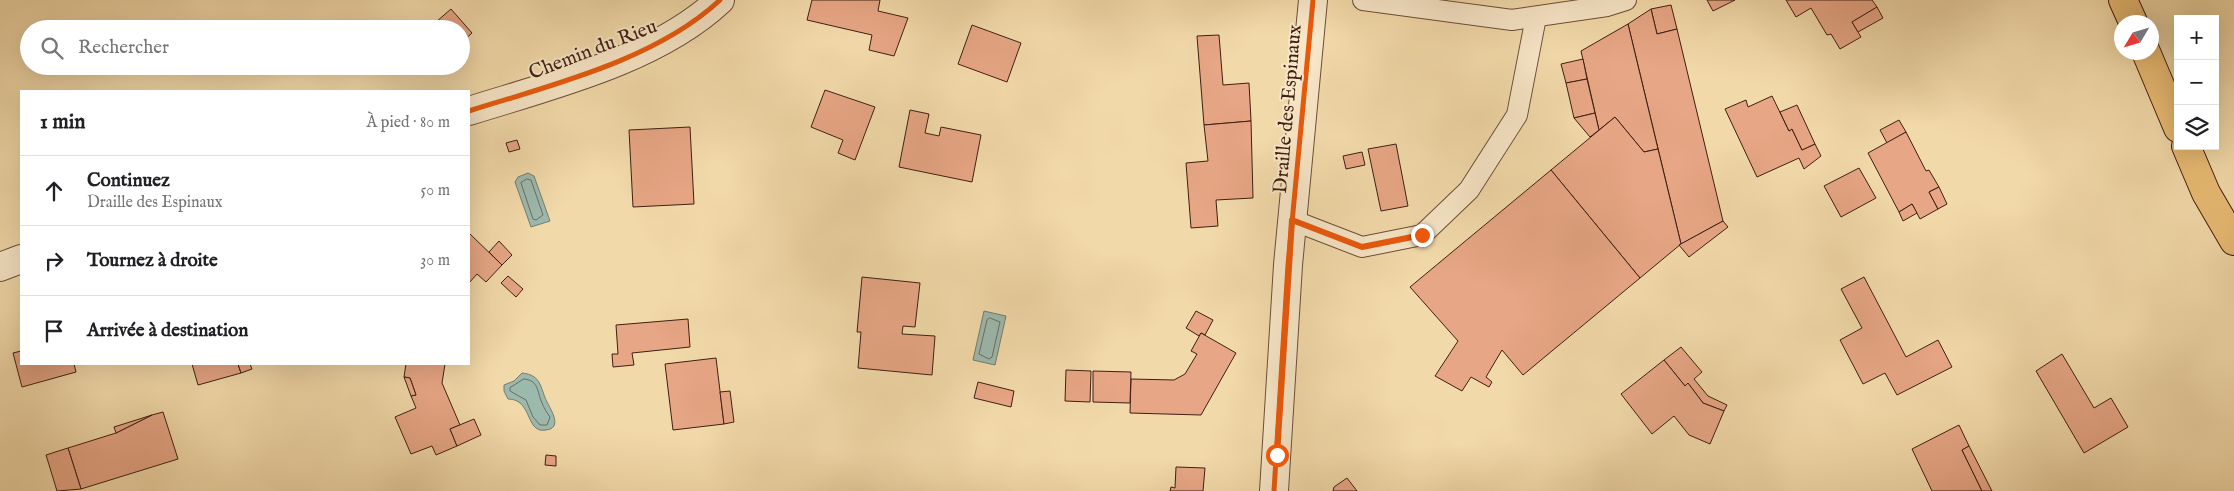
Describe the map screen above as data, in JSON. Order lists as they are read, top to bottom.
{
  "streets": {
    "street": ["Chemin du Rieu", "Draille des Espinaux"]
  },
  "north": "bottom left",
  "page": {
    "map_buttons": ["+", "−"],
    "search": "Rechercher",
    "heading": ["1 min", "À pied · 80 m"],
    "list": [
      ["Continuez", "Draille des Espinaux", "50 m"],
      ["Tournez à droite", "30 m"],
      "Arrivée à destination"
    ]
  }
}
